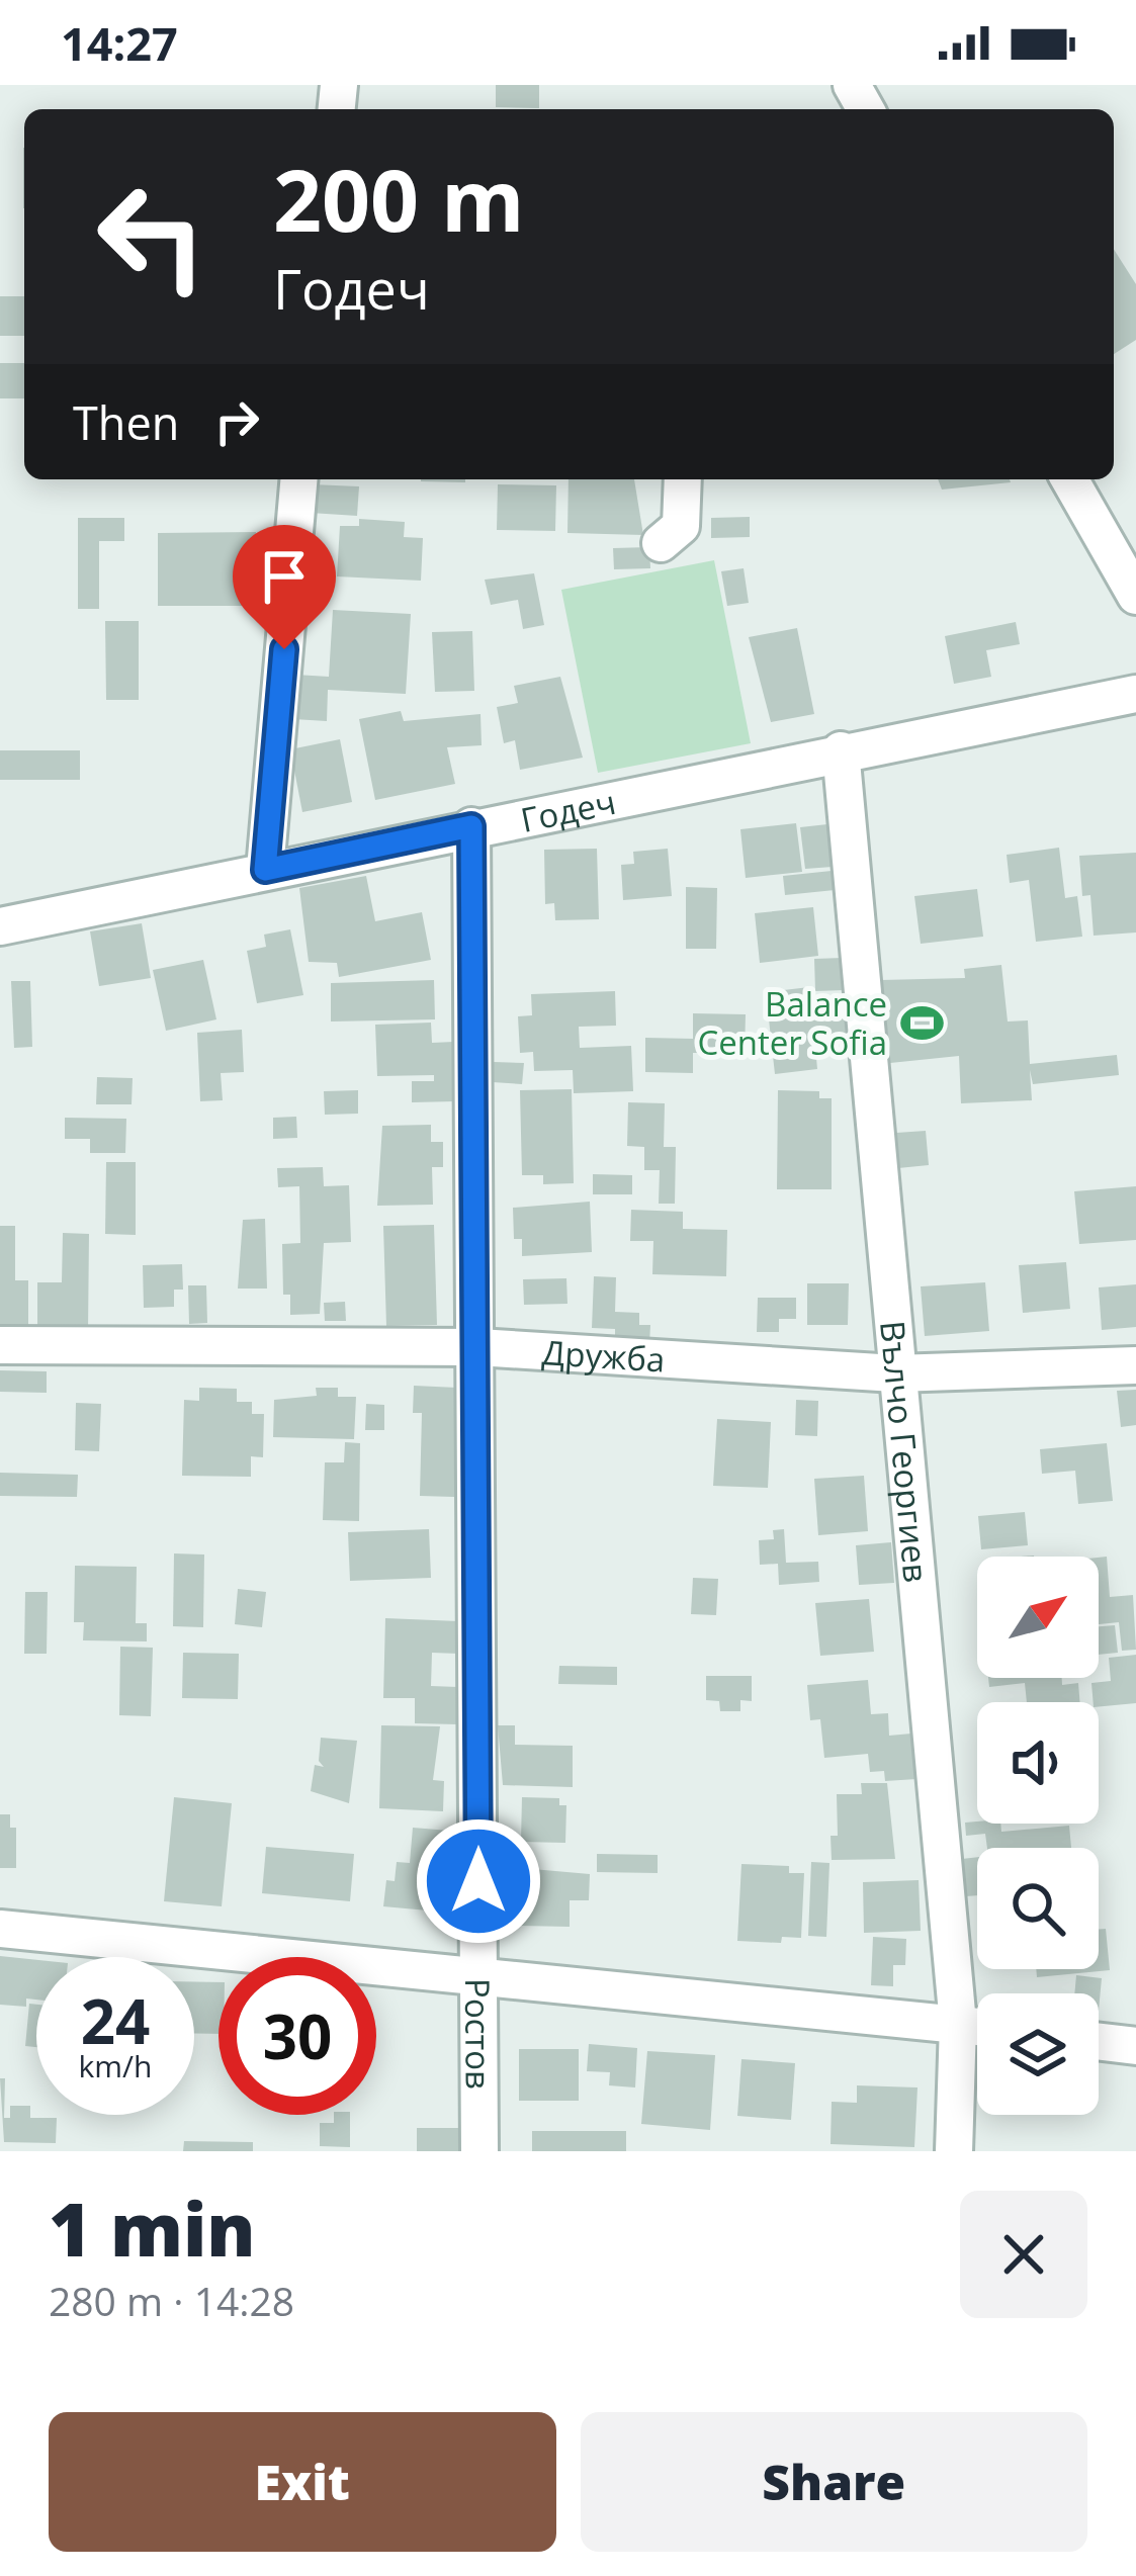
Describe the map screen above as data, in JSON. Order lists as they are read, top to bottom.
{
  "streets": {
    "street": [
      "Годеч",
      "Дружба",
      "Вълчо Георгиев",
      "Ростов"
    ]
  },
  "crossings": [
    ["Годеч", "Вълчо Георгиев"],
    ["Годеч", "Ростов"],
    ["Дружба", "Вълчо Георгиев"],
    ["Дружба", "Ростов"]
  ],
  "places": {
    "sports": ["Balance Center Sofia"]
  },
  "north": "top right",
  "page": {
    "status": "14:27",
    "turn": ["200 m", "Годеч"],
    "then": "Then",
    "speed": "24 km/h",
    "limit": "30",
    "heading": ["1 min", "280 m · 14:28"],
    "buttons": ["Exit", "Share"]
  }
}
